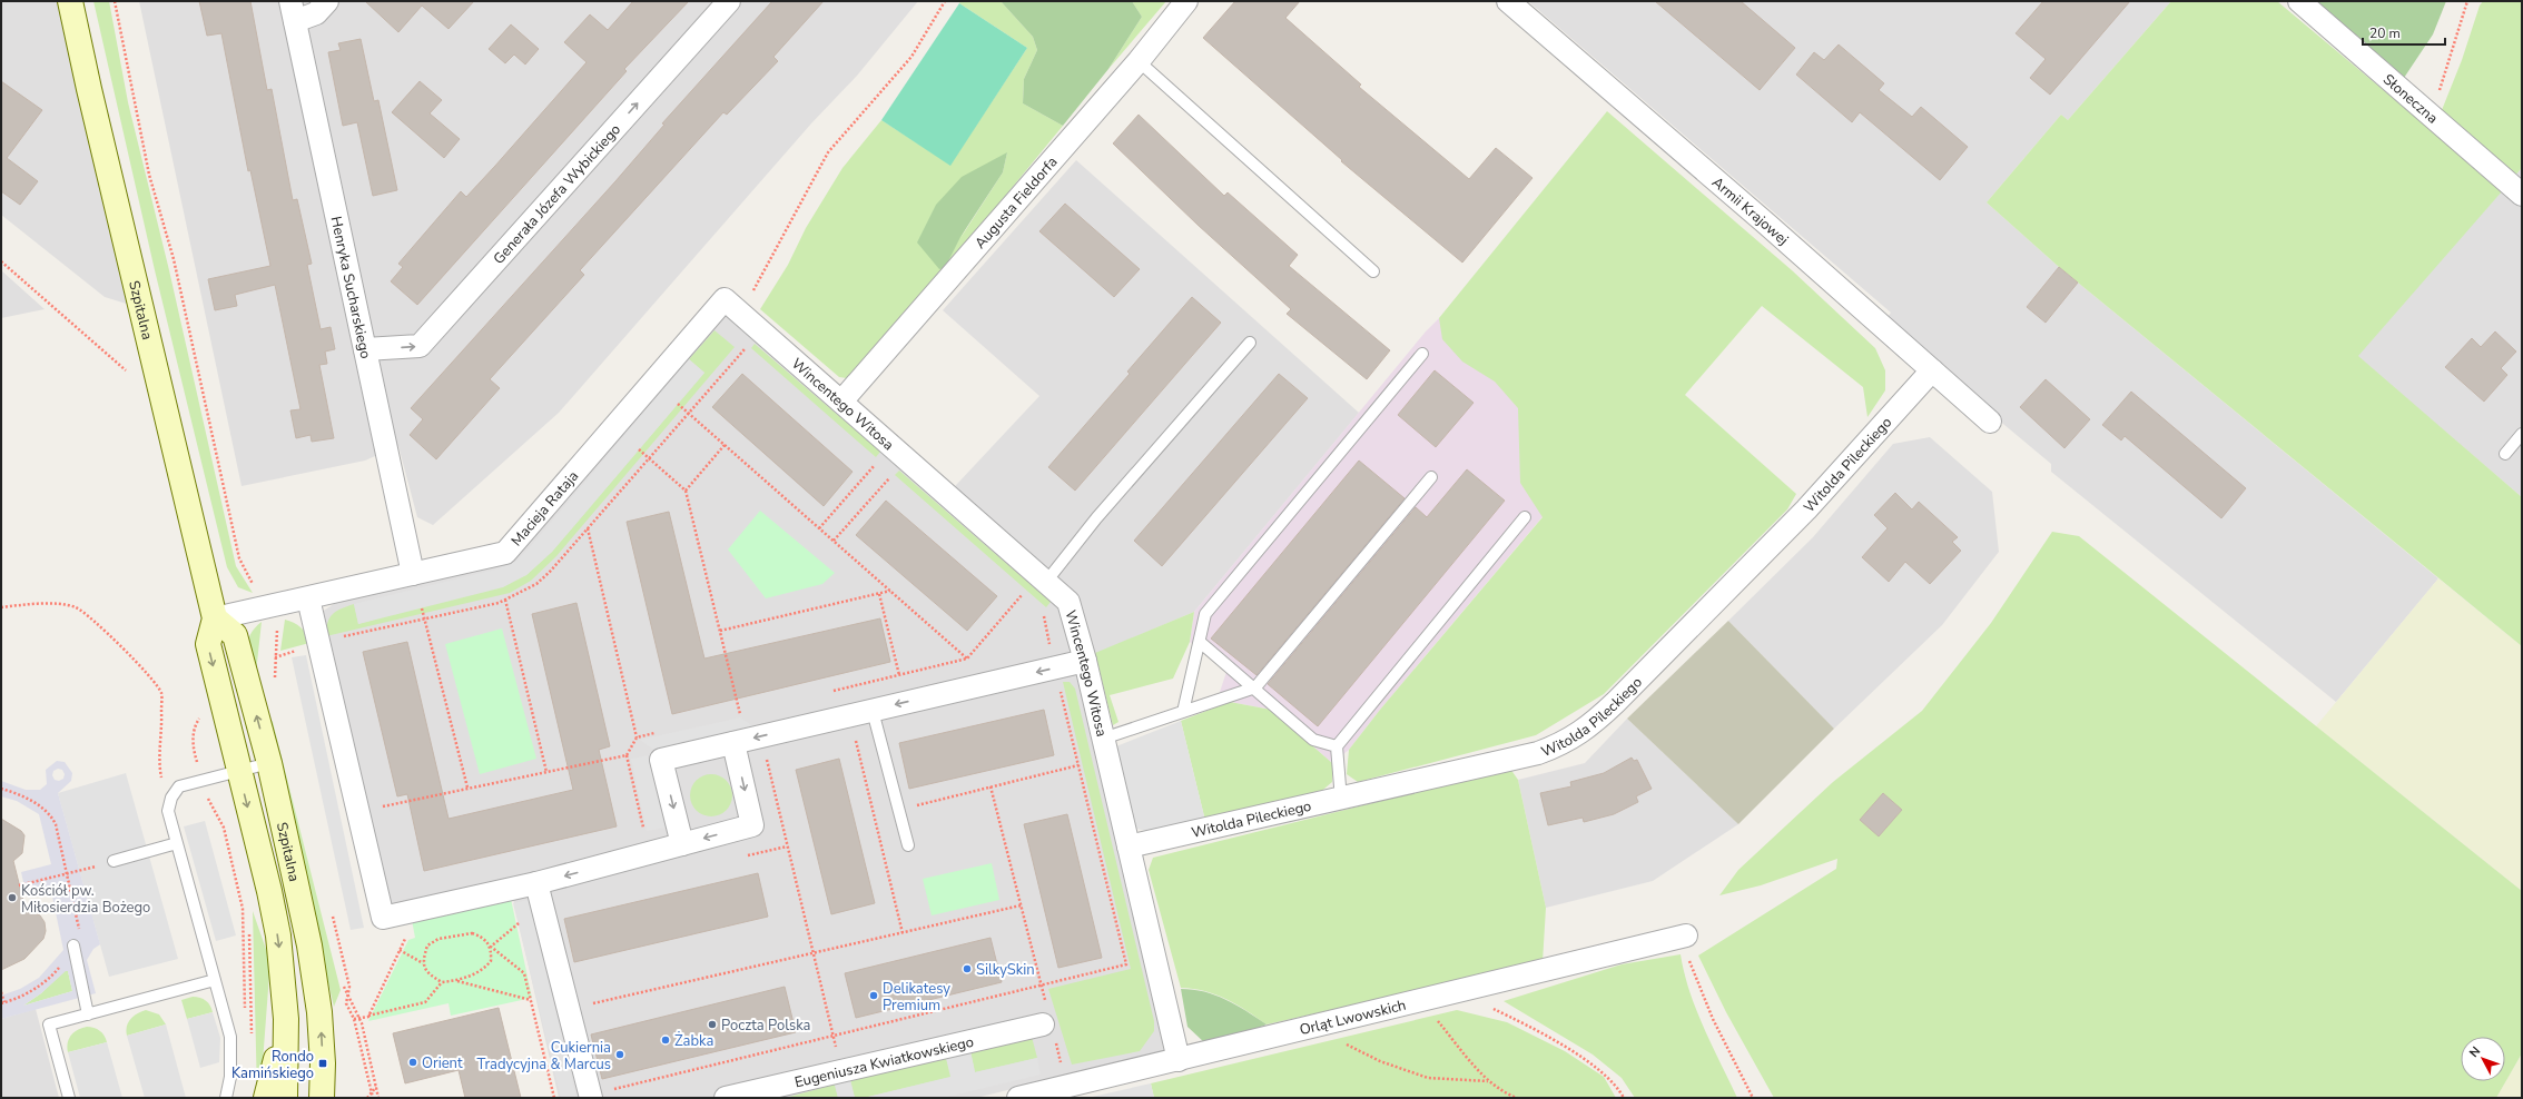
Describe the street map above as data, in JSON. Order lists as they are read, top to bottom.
{
  "streets": {
    "street": [
      "Słoneczna",
      "Generała Józefa Wybickiego",
      "Augusta Fieldorfa",
      "Armii Krajowej",
      "Henryka Sucharskiego",
      "Szpitalna",
      "Wincentego Witosa",
      "Witolda Pileckiego",
      "Macieja Rataja",
      "Orląt Lwowskich",
      "Eugeniusza Kwiatkowskiego"
    ]
  },
  "crossings": [
    ["Generała Józefa Wybickiego", "Henryka Sucharskiego"],
    ["Augusta Fieldorfa", "Wincentego Witosa"],
    ["Armii Krajowej", "Witolda Pileckiego"],
    ["Henryka Sucharskiego", "Macieja Rataja"],
    ["Szpitalna", "Macieja Rataja"],
    ["Wincentego Witosa", "Witolda Pileckiego"],
    ["Wincentego Witosa", "Macieja Rataja"],
    ["Wincentego Witosa", "Orląt Lwowskich"]
  ],
  "one_way": ["Generała Józefa Wybickiego"],
  "places": {
    "other": [
      "Kościół pw. Miłosierdzia Bożego",
      "SilkySkin",
      "Delikatesy Premium",
      "Poczta Polska",
      "Żabka",
      "Cukiernia Tradycyjna & Marcus",
      "Orient"
    ],
    "transit": ["Rondo Kamińskiego"]
  },
  "scale_bar": "20 m",
  "north": "top left"
}
